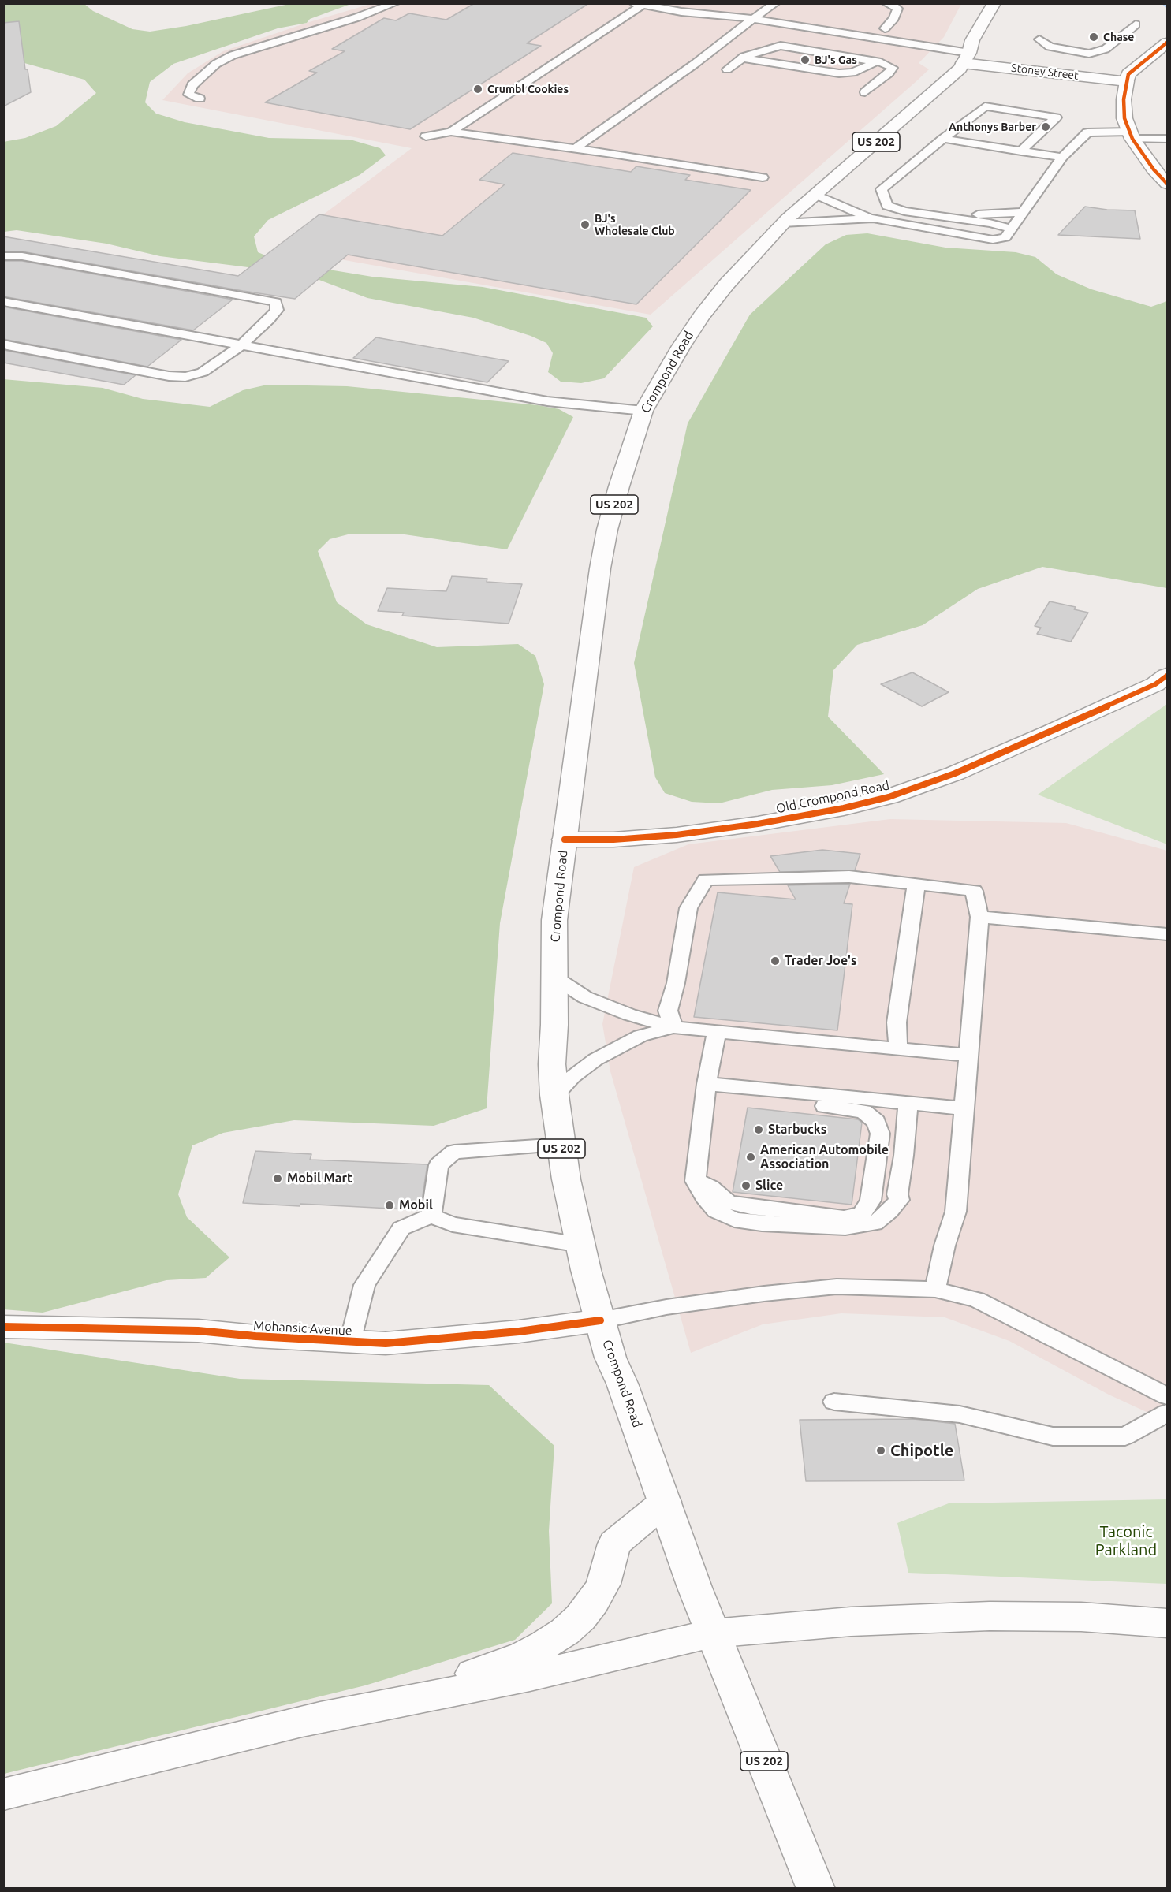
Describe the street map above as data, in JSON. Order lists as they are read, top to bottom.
{
  "streets": {
    "main road": [
      "Stoney Street",
      "US 202",
      "Crompond Road",
      "Old Crompond Road",
      "Mohansic Avenue"
    ]
  },
  "crossings": [
    ["Stoney Street", "Crompond Road"],
    ["Crompond Road", "Old Crompond Road"],
    ["Crompond Road", "Mohansic Avenue"]
  ],
  "parks": ["Taconic Parkland"],
  "places": [
    "Chase",
    "BJ's Gas",
    "Crumbl Cookies",
    "Anthonys Barber",
    "BJ's Wholesale Club",
    "Trader Joe's",
    "Starbucks",
    "American Automobile Association",
    "Mobil Mart",
    "Slice",
    "Mobil",
    "Chipotle"
  ]
}
